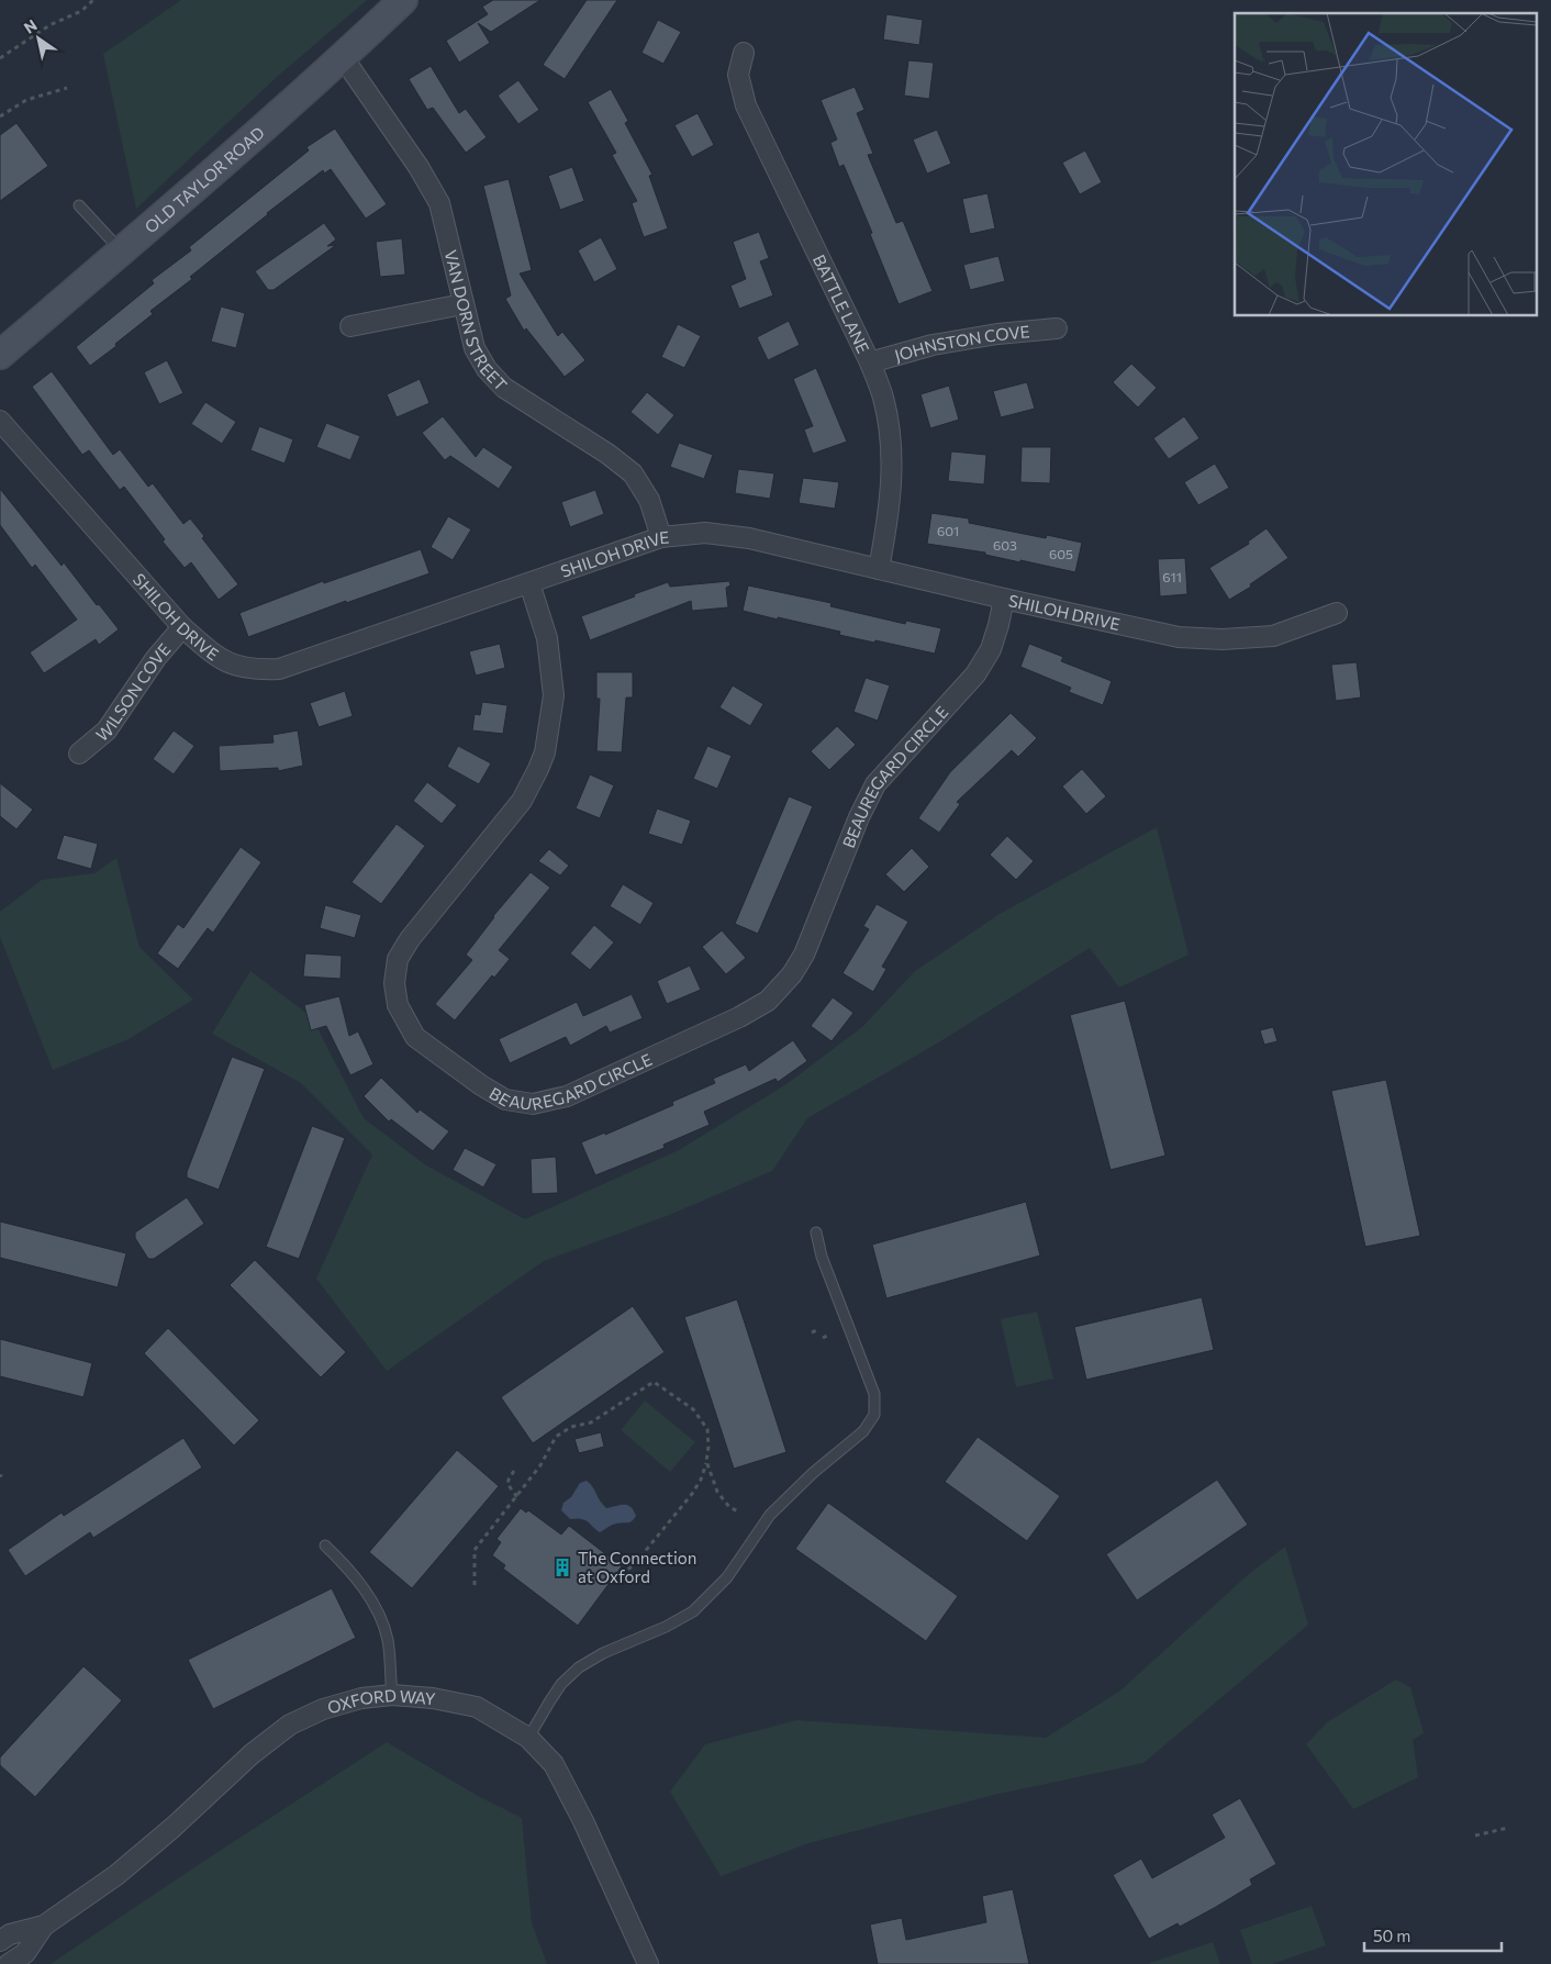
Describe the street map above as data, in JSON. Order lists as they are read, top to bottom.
{
  "streets": {
    "street": [
      "OLD TAYLOR ROAD",
      "BATTLE LANE",
      "VAN DORN STREET",
      "JOHNSTON COVE",
      "SHILOH DRIVE",
      "WILSON COVE",
      "BEAUREGARD CIRCLE",
      "OXFORD WAY"
    ]
  },
  "crossings": [
    ["OLD TAYLOR ROAD", "VAN DORN STREET"],
    ["BATTLE LANE", "JOHNSTON COVE"],
    ["BATTLE LANE", "SHILOH DRIVE"],
    ["VAN DORN STREET", "SHILOH DRIVE"],
    ["SHILOH DRIVE", "WILSON COVE"],
    ["SHILOH DRIVE", "BEAUREGARD CIRCLE"]
  ],
  "places": {
    "building": ["The Connection at Oxford"]
  },
  "house_numbers": [
    "601",
    "603",
    "605",
    "611"
  ],
  "scale_bar": "50 m",
  "north": "top left"
}
